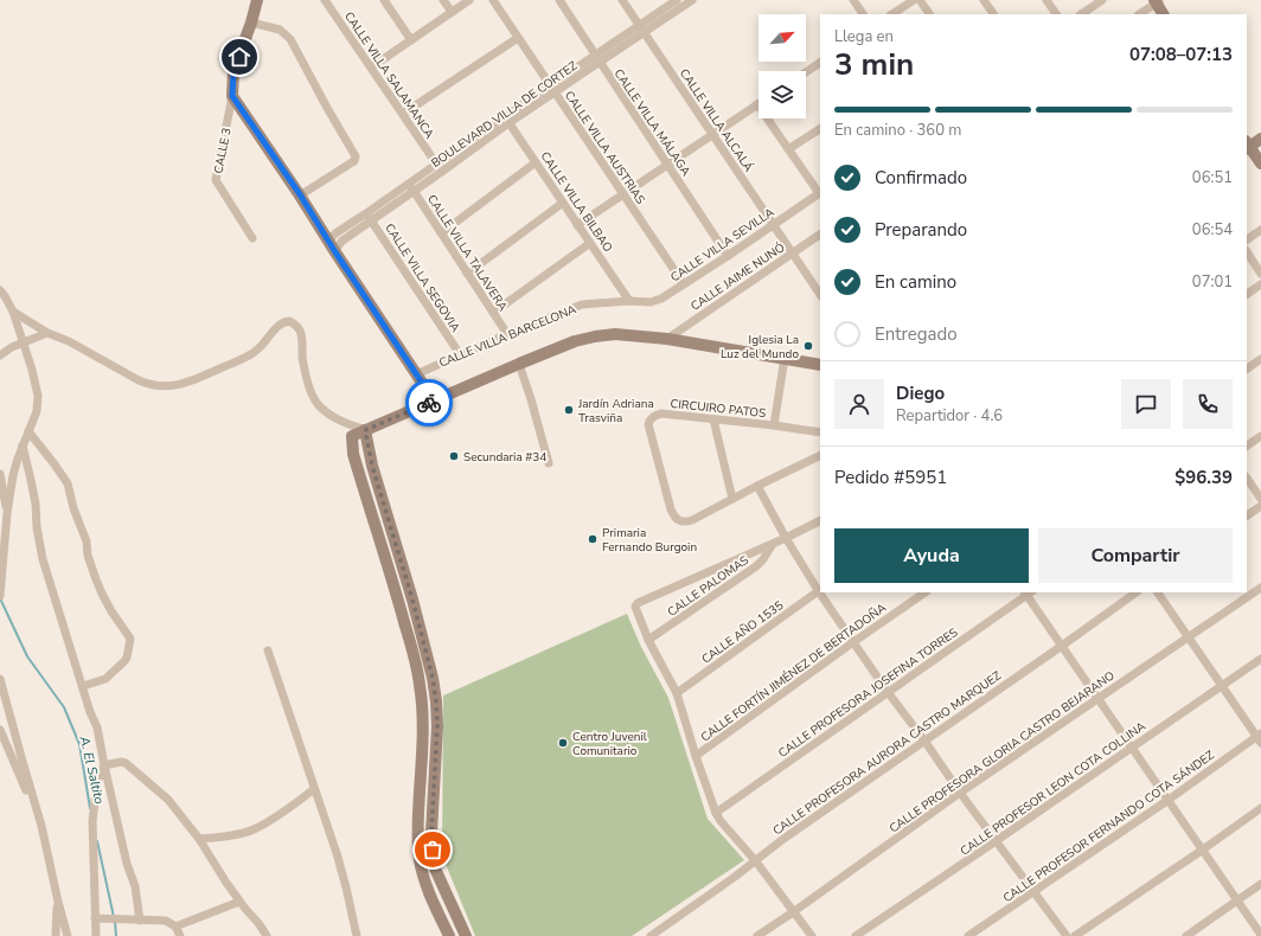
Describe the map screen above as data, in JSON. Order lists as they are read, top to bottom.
{
  "streets": {
    "street": [
      "CALLE VILLA SALAMANCA",
      "BOULEVARD VILLA DE CORTEZ",
      "CALLE VILLA ALCALÁ",
      "CALLE VILLA MÁLAGA",
      "CALLE VILLA AUSTRIAS",
      "CALLE 3",
      "CALLE VILLA BILBAO",
      "CALLE VILLA SEVILLA",
      "CALLE VILLA TALAVERA",
      "CALLE JAIME NUNÓ",
      "CALLE VILLA SEGOVIA",
      "CALLE VILLA BARCELONA",
      "CIRCUIRO PATOS",
      "CALLE PALOMAS",
      "CALLE AÑO 1535",
      "CALLE FORTÍN JIMÉNEZ DE BERTADOÑA",
      "CALLE PROFESORA JOSEFINA TORRES",
      "CALLE PROFESORA GLORIA CASTRO BEJARANO",
      "CALLE PROFESORA AURORA CASTRO MARQUEZ",
      "CALLE PROFESOR LEON COTA COLLINA",
      "CALLE PROFESOR FERNANDO COTA SÁNDEZ"
    ]
  },
  "crossings": [
    ["CALLE VILLA SALAMANCA", "BOULEVARD VILLA DE CORTEZ"],
    ["BOULEVARD VILLA DE CORTEZ", "CALLE VILLA ALCALÁ"],
    ["BOULEVARD VILLA DE CORTEZ", "CALLE VILLA MÁLAGA"],
    ["BOULEVARD VILLA DE CORTEZ", "CALLE VILLA AUSTRIAS"],
    ["BOULEVARD VILLA DE CORTEZ", "CALLE VILLA BILBAO"],
    ["BOULEVARD VILLA DE CORTEZ", "CALLE VILLA TALAVERA"],
    ["BOULEVARD VILLA DE CORTEZ", "CALLE VILLA SEGOVIA"],
    ["CALLE VILLA ALCALÁ", "CALLE VILLA SEVILLA"],
    ["CALLE VILLA ALCALÁ", "CALLE JAIME NUNÓ"],
    ["CALLE VILLA MÁLAGA", "CALLE VILLA SEVILLA"],
    ["CALLE VILLA AUSTRIAS", "CALLE VILLA SEVILLA"],
    ["CALLE VILLA BILBAO", "CALLE VILLA SEVILLA"],
    ["CALLE VILLA BILBAO", "CALLE VILLA BARCELONA"],
    ["CALLE VILLA SEVILLA", "CALLE VILLA BARCELONA"],
    ["CALLE VILLA TALAVERA", "CALLE VILLA BARCELONA"],
    ["CALLE VILLA SEGOVIA", "CALLE VILLA BARCELONA"]
  ],
  "water": ["A. El Saltito"],
  "places": [
    "Iglesia La Luz del Mundo",
    "Jardín Adriana Trasviña",
    "Secundaria #34",
    "Primaria Fernando Burgoin",
    "Centro Juvenil Comunitario"
  ],
  "north": "top right",
  "page": {
    "heading": ["3 min", "Llega en", "07:08–07:13"],
    "panel": [
      "Diego",
      "Repartidor · 4.6",
      "Pedido #5951",
      "$96.39"
    ],
    "bar": "En camino · 360 m",
    "list": [
      ["Confirmado", "06:51"],
      ["Preparando", "06:54"],
      ["En camino", "07:01"],
      "Entregado"
    ],
    "buttons": ["Ayuda", "Compartir"]
  }
}
